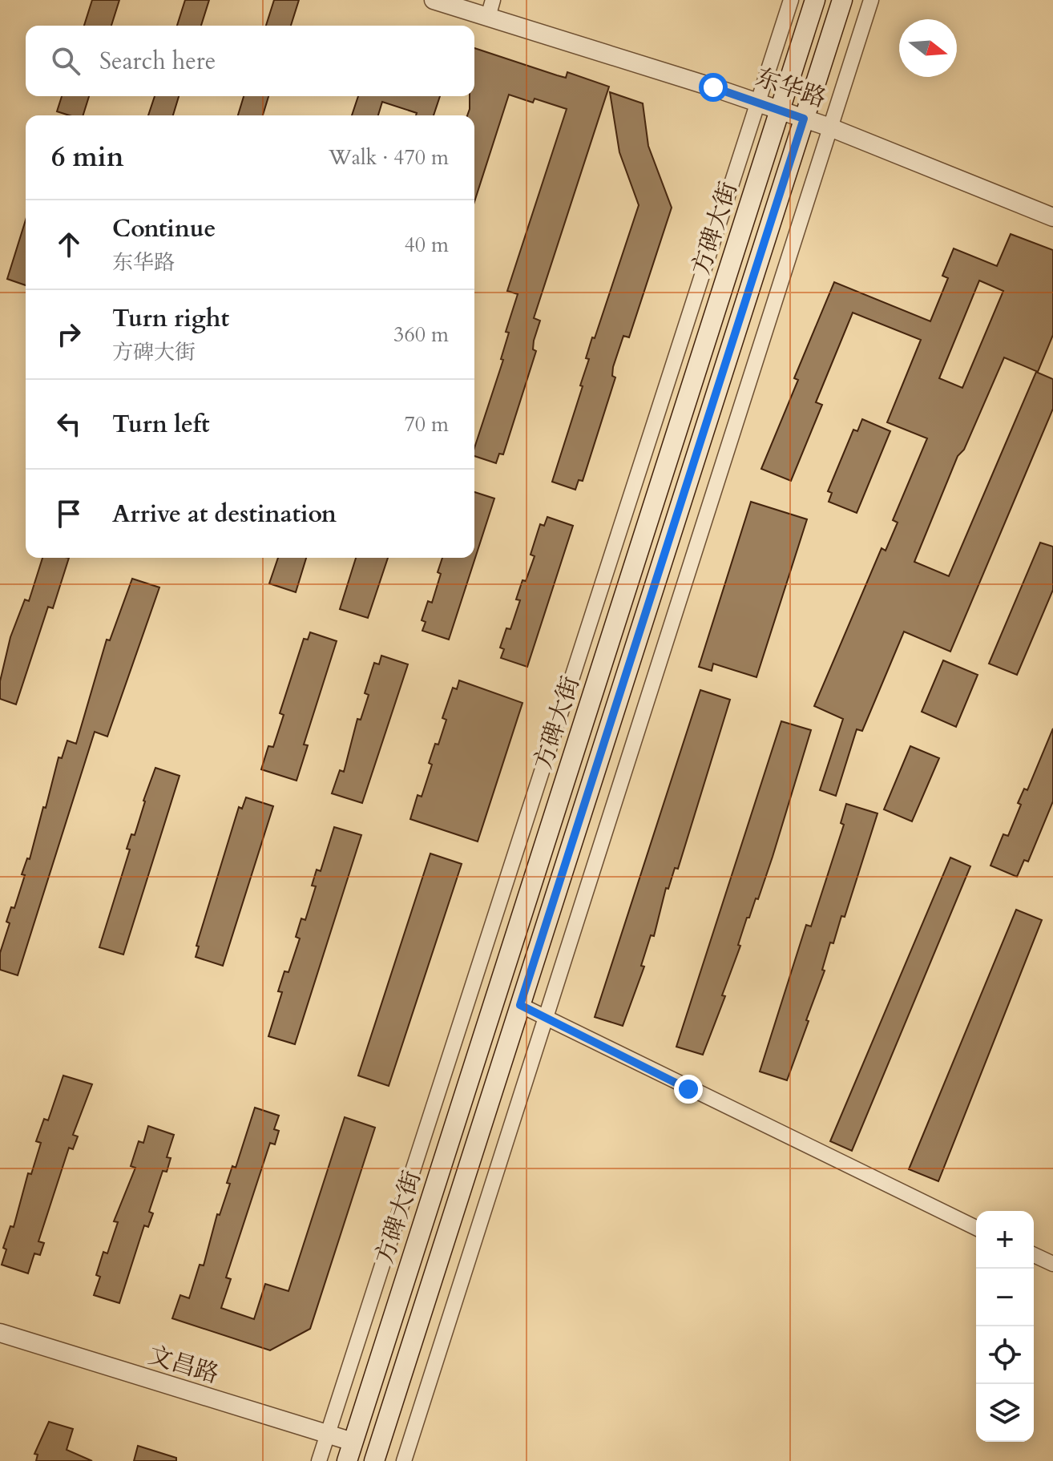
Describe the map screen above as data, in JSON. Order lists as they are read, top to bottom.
{
  "streets": {
    "main road": ["方碑大街"],
    "street": ["东华路", "文昌路"]
  },
  "crossings": [
    ["东华路", "方碑大街"],
    ["方碑大街", "文昌路"]
  ],
  "north": "right",
  "page": {
    "search": "Search here",
    "heading": ["6 min", "Walk · 470 m"],
    "list": [
      ["Continue", "东华路", "40 m"],
      ["Turn right", "方碑大街", "360 m"],
      ["Turn left", "70 m"],
      "Arrive at destination"
    ],
    "map_buttons": ["+", "−"]
  }
}
